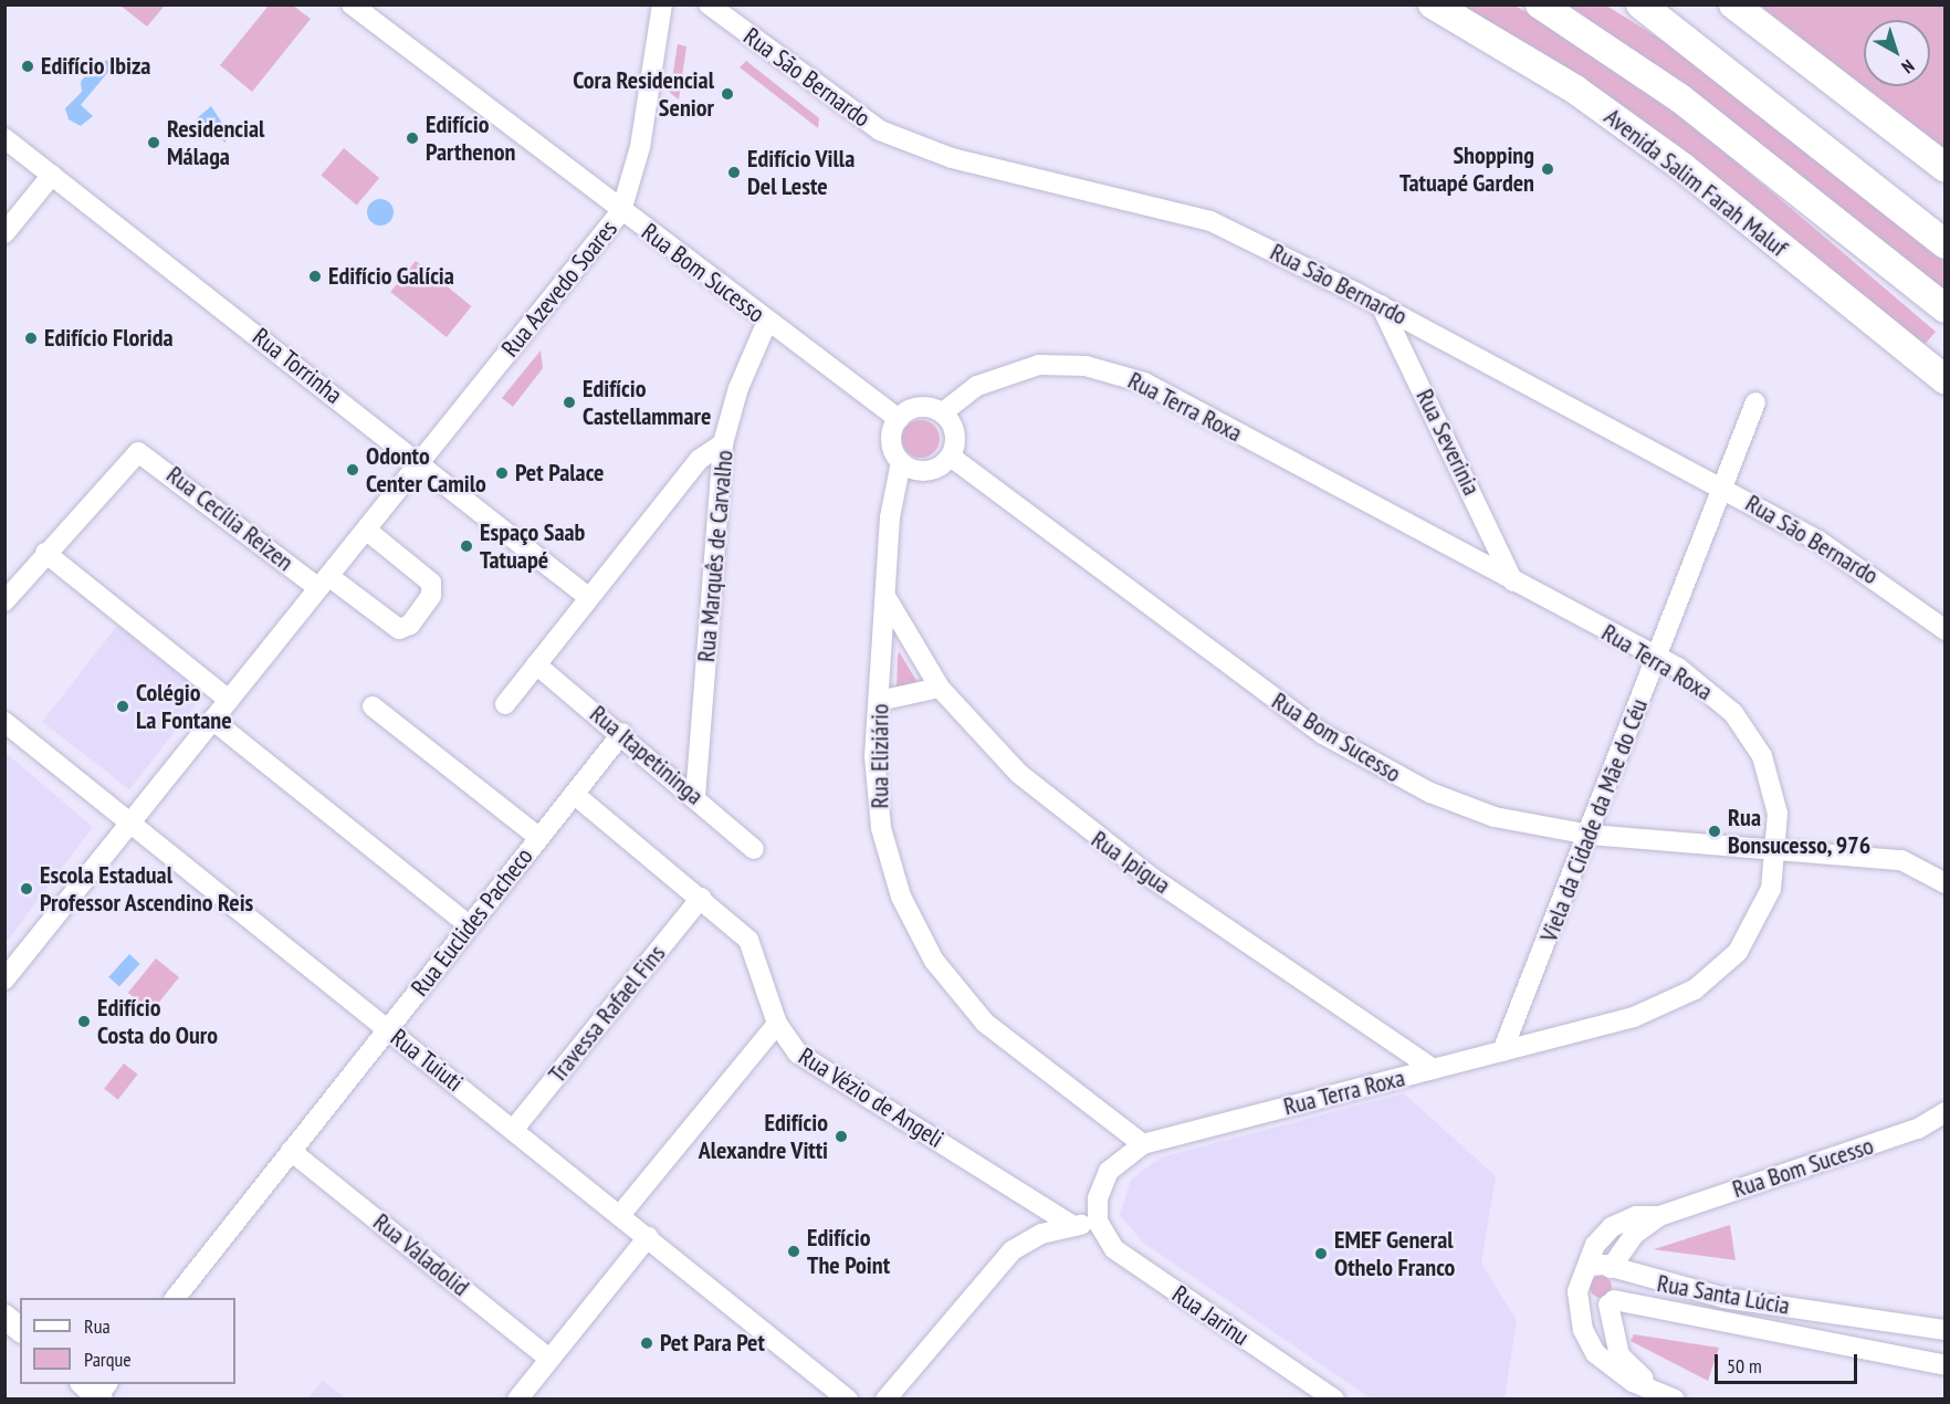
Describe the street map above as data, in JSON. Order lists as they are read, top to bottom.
{
  "streets": {
    "highway": ["Avenida Salim Farah Maluf"],
    "street": [
      "Rua São Bernardo",
      "Rua Bom Sucesso",
      "Rua Azevedo Soares",
      "Rua Torrinha",
      "Rua Terra Roxa",
      "Rua Severinia",
      "Rua Cecília Reizen",
      "Rua Marquês de Carvalho",
      "Rua Itapetininga",
      "Rua Eliziário",
      "Viela da Cidade da Mãe do Céu",
      "Rua Ipigua",
      "Rua Euclides Pacheco",
      "Travessa Rafael Fins",
      "Rua Tuiuti",
      "Rua Vézio de Angeli",
      "Rua Valadolid",
      "Rua Santa Lúcia",
      "Rua Jarinu"
    ]
  },
  "crossings": [
    ["Rua São Bernardo", "Rua Severinia"],
    ["Rua São Bernardo", "Viela da Cidade da Mãe do Céu"],
    ["Rua Bom Sucesso", "Rua Azevedo Soares"],
    ["Rua Bom Sucesso", "Rua Terra Roxa"],
    ["Rua Bom Sucesso", "Rua Marquês de Carvalho"],
    ["Rua Bom Sucesso", "Rua Eliziário"],
    ["Rua Bom Sucesso", "Viela da Cidade da Mãe do Céu"],
    ["Rua Bom Sucesso", "Rua Santa Lúcia"],
    ["Rua Azevedo Soares", "Rua Torrinha"],
    ["Rua Azevedo Soares", "Rua Cecília Reizen"],
    ["Rua Azevedo Soares", "Rua Tuiuti"],
    ["Rua Terra Roxa", "Rua Severinia"],
    ["Rua Terra Roxa", "Rua Eliziário"],
    ["Rua Terra Roxa", "Viela da Cidade da Mãe do Céu"],
    ["Rua Terra Roxa", "Rua Ipigua"],
    ["Rua Terra Roxa", "Rua Jarinu"],
    ["Rua Marquês de Carvalho", "Rua Itapetininga"],
    ["Rua Itapetininga", "Rua Euclides Pacheco"],
    ["Rua Eliziário", "Rua Ipigua"],
    ["Rua Euclides Pacheco", "Rua Tuiuti"],
    ["Rua Euclides Pacheco", "Rua Vézio de Angeli"],
    ["Rua Euclides Pacheco", "Rua Valadolid"],
    ["Travessa Rafael Fins", "Rua Tuiuti"],
    ["Travessa Rafael Fins", "Rua Vézio de Angeli"]
  ],
  "places": [
    "Edifício Ibiza",
    "Cora Residencial Senior",
    "Edifício Parthenon",
    "Residencial Málaga",
    "Shopping Tatuapé Garden",
    "Edifício Villa Del Leste",
    "Edifício Galícia",
    "Edifício Florida",
    "Edifício Castellammare",
    "Odonto Center Camilo",
    "Pet Palace",
    "Espaço Saab Tatuapé",
    "Colégio La Fontane",
    "Rua Bonsucesso, 976",
    "Escola Estadual Professor Ascendino Reis",
    "Edifício Costa do Ouro",
    "Edifício Alexandre Vitti",
    "Edifício The Point",
    "EMEF General Othelo Franco",
    "Pet Para Pet"
  ],
  "legend": ["Rua", "Parque"],
  "scale_bar": "50 m",
  "north": "bottom right"
}
